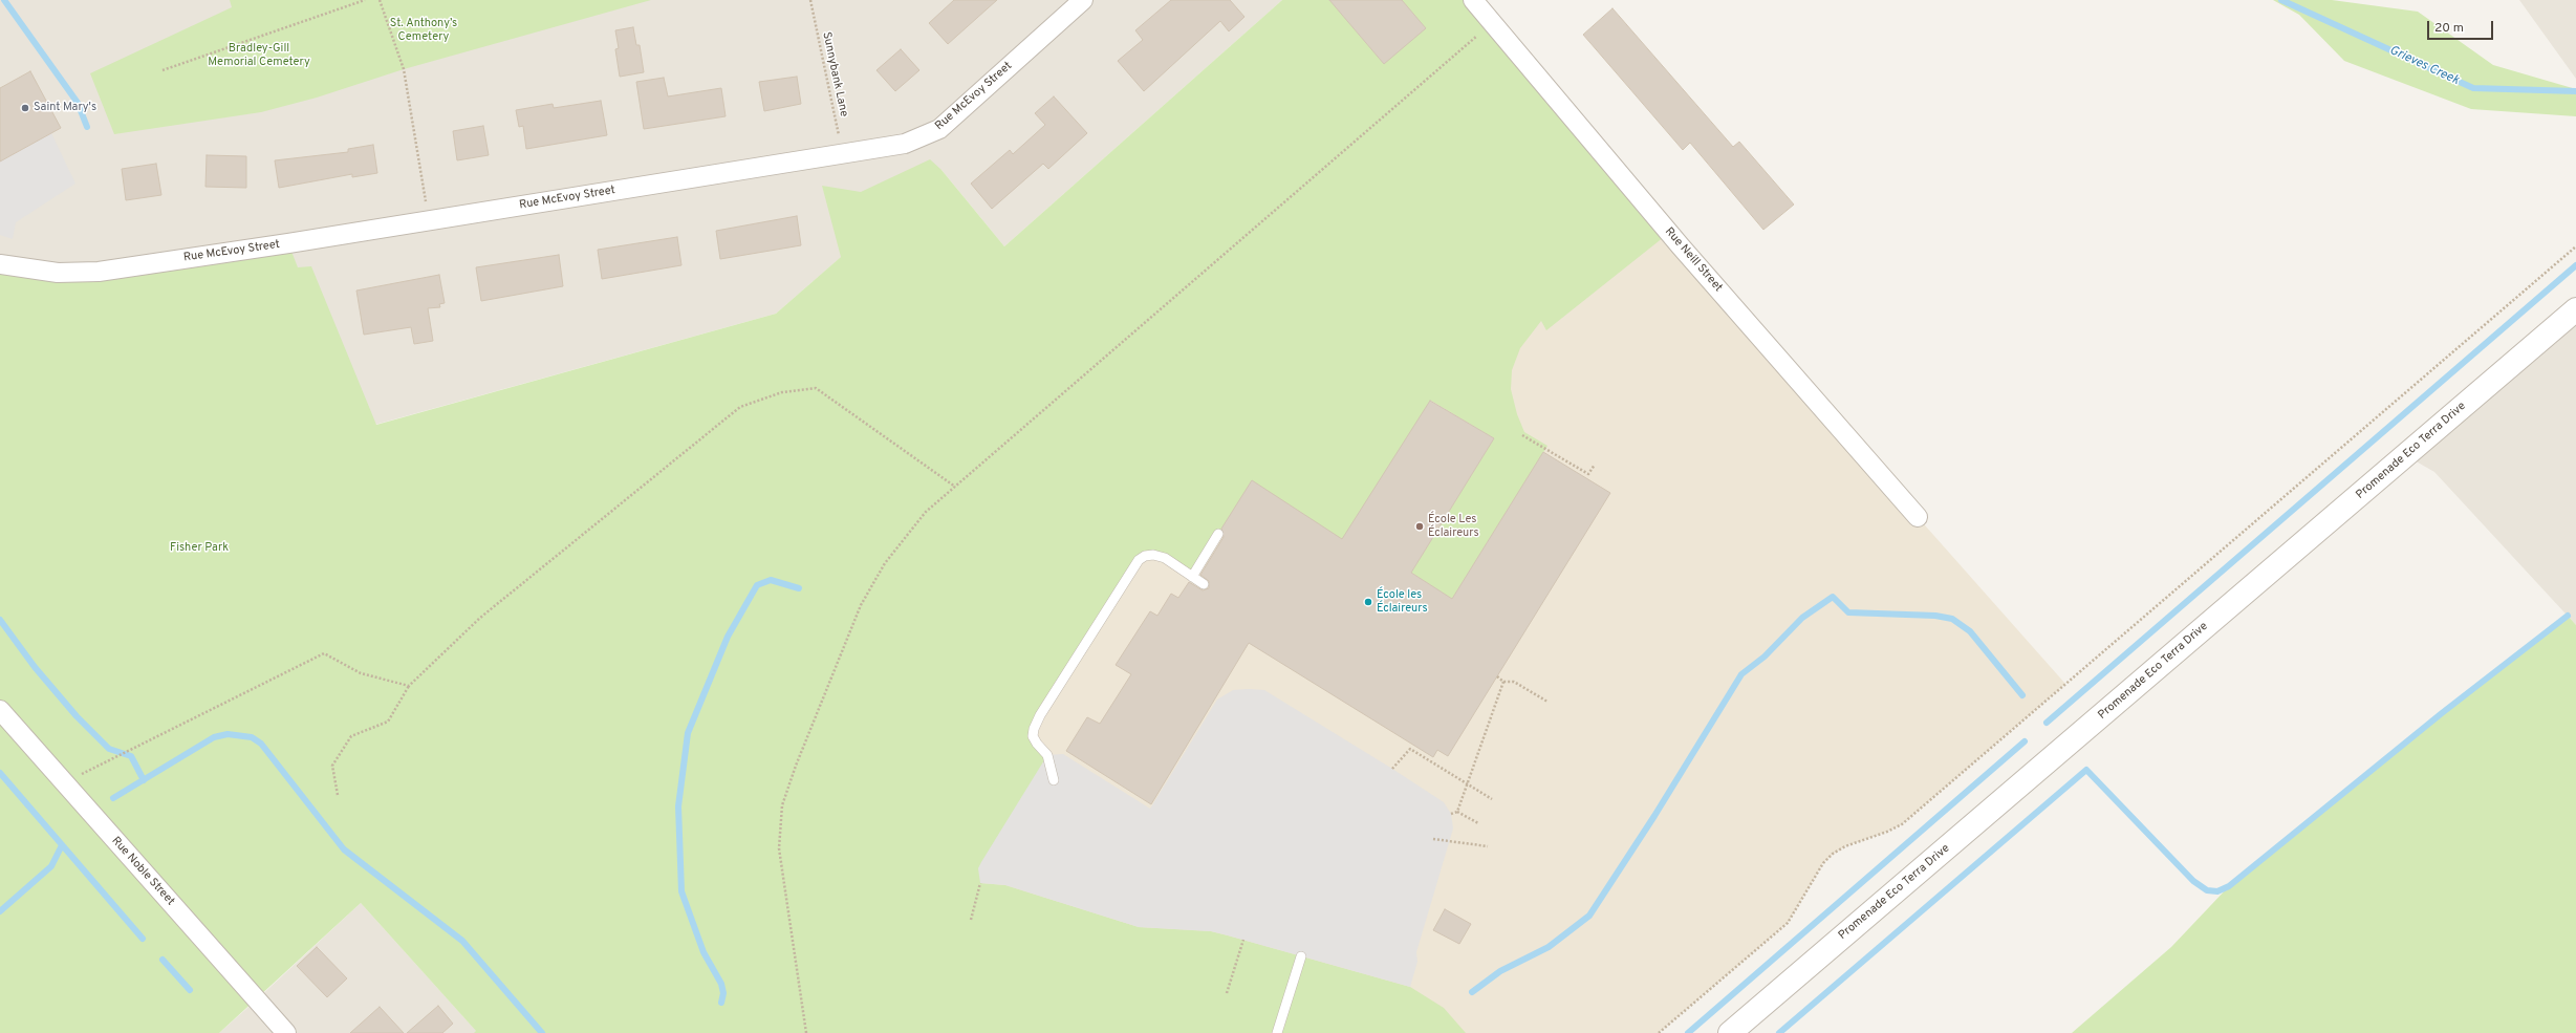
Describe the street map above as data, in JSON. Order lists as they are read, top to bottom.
{
  "streets": {
    "street": [
      "Rue McEvoy Street",
      "Rue Neill Street",
      "Promenade Eco Terra Drive",
      "Rue Noble Street"
    ],
    "path": ["Sunnybank Lane"]
  },
  "crossings": [
    ["Sunnybank Lane", "Rue McEvoy Street"]
  ],
  "water": ["Grieves Creek"],
  "parks": ["St. Anthony’s Cemetery", "Bradley-Gill Memorial Cemetery", "Fisher Park"],
  "places": ["Saint Mary's", "École Les Éclaireurs", "École les Éclaireurs"],
  "scale_bar": "20 m"
}
